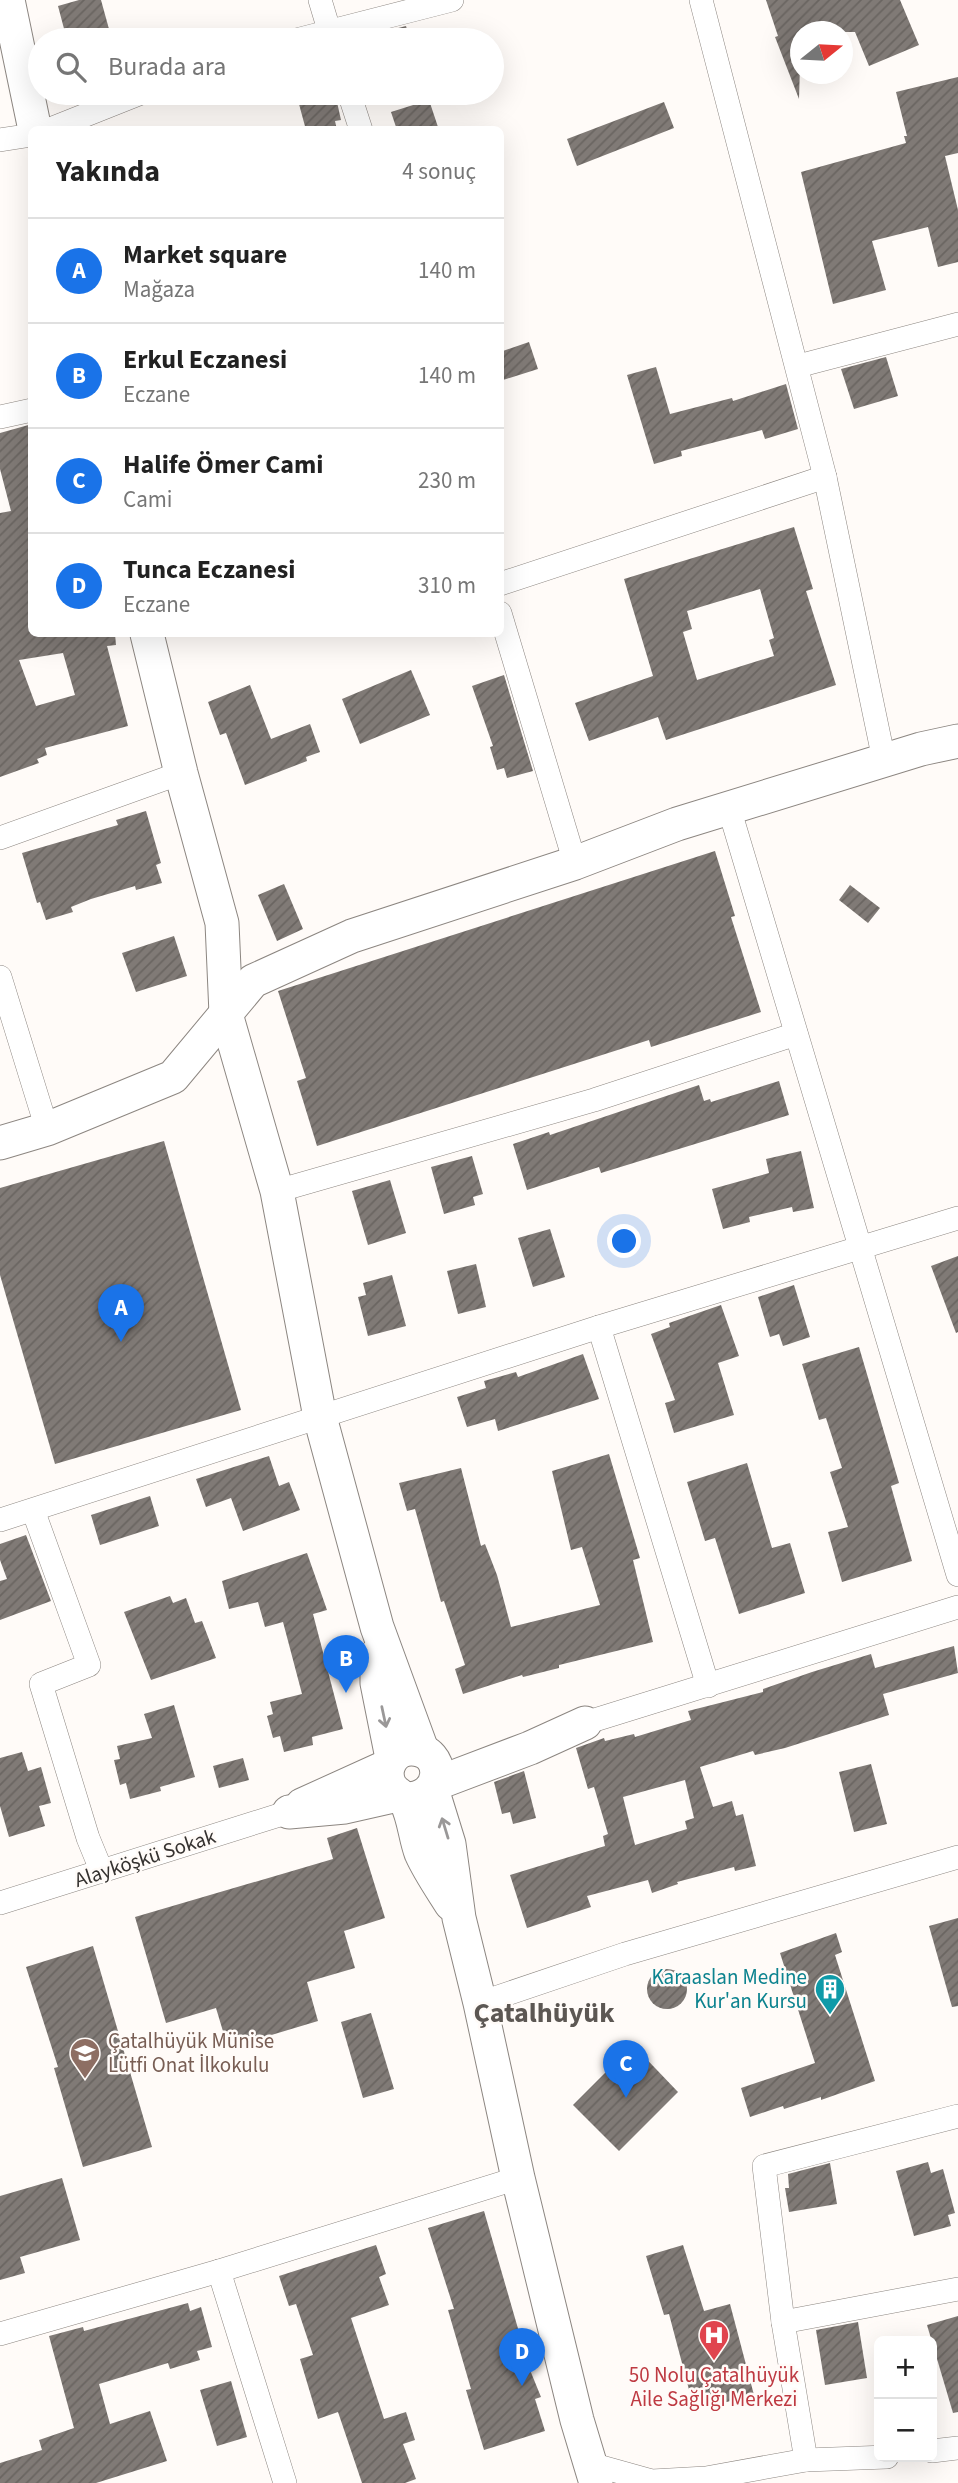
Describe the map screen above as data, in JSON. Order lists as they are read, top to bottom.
{
  "streets": {
    "street": ["Alayköşkü Sokak"]
  },
  "districts": ["Çatalhüyük"],
  "places": {
    "building": ["Karaaslan Medine Kur'an Kursu"],
    "school or university": ["Çatalhüyük Münise Lütfi Onat İlkokulu"],
    "hospital": ["50 Nolu Çatalhüyük Aile Sağlığı Merkezi"]
  },
  "north": "right",
  "page": {
    "search": "Burada ara",
    "heading": ["Yakında", "4 sonuç"],
    "list": [
      {
        "mark": "A",
        "name": "Market square",
        "note": "Mağaza",
        "value": "140 m"
      },
      {
        "mark": "B",
        "name": "Erkul Eczanesi",
        "note": "Eczane",
        "value": "140 m"
      },
      {
        "mark": "C",
        "name": "Halife Ömer Cami",
        "note": "Cami",
        "value": "230 m"
      },
      {
        "mark": "D",
        "name": "Tunca Eczanesi",
        "note": "Eczane",
        "value": "310 m"
      }
    ],
    "pins": [
      "A",
      "B",
      "C",
      "D"
    ],
    "map_buttons": ["+", "−"]
  }
}
